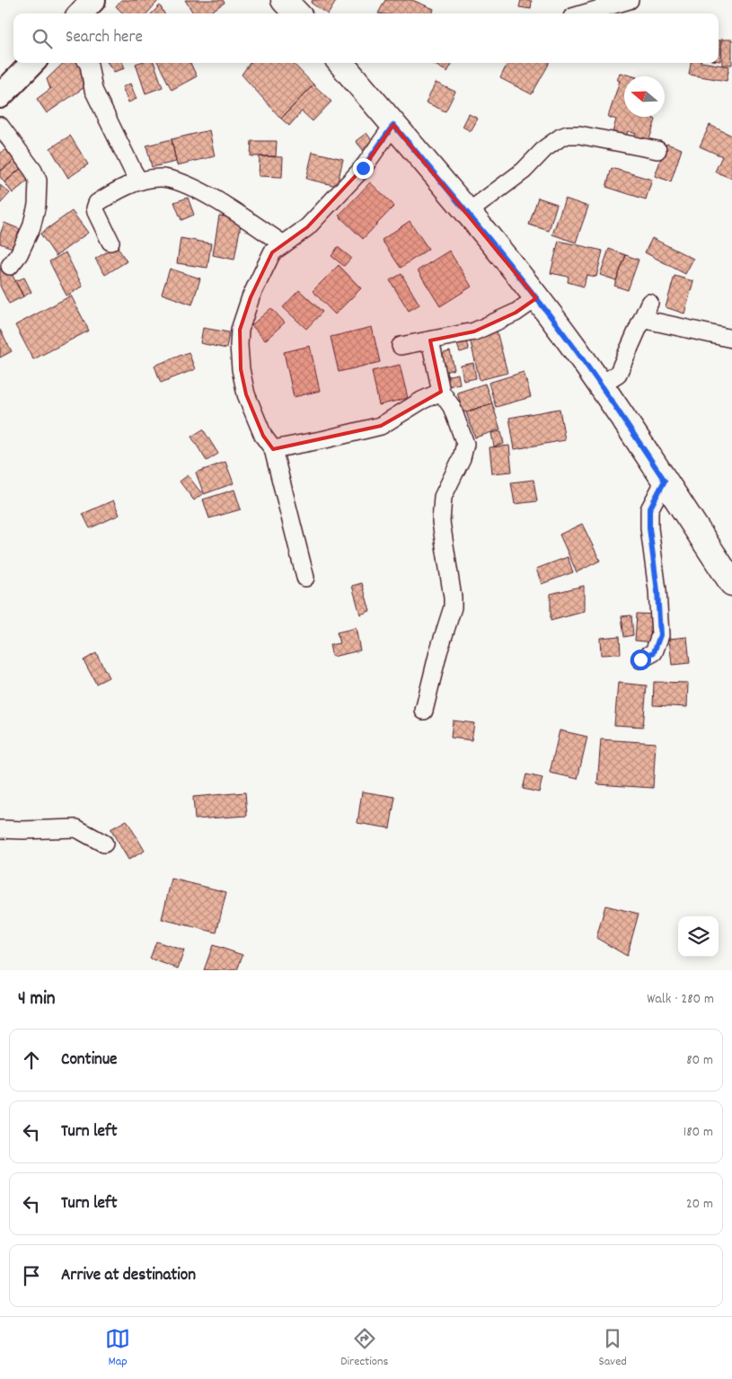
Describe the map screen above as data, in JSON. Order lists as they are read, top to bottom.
{
  "north": "left",
  "page": {
    "search": "Search here",
    "heading": ["4 min", "Walk · 280 m"],
    "list": [
      ["Continue", "80 m"],
      ["Turn left", "180 m"],
      ["Turn left", "20 m"],
      "Arrive at destination"
    ],
    "nav": ["Map", "Directions", "Saved"]
  }
}
